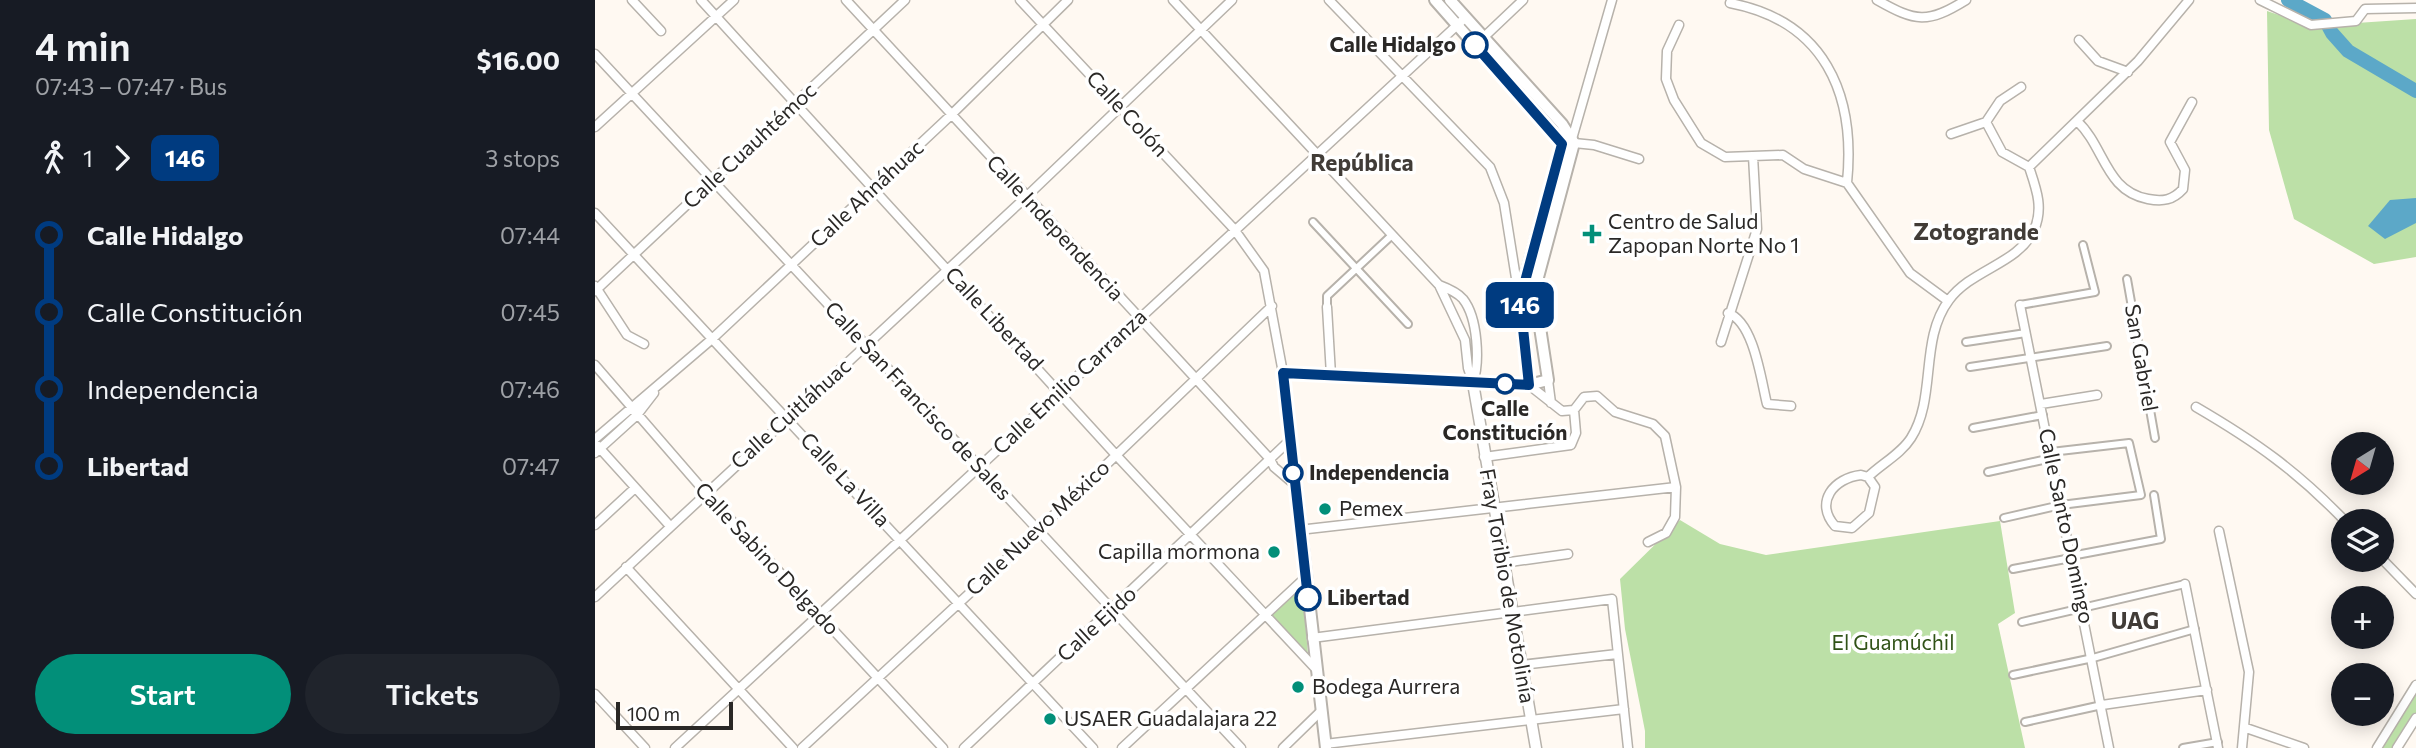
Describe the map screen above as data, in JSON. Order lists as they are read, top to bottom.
{
  "streets": {
    "street": [
      "Calle Colón",
      "Calle Cuauhtémoc",
      "Calle Ahnáhuac",
      "Calle Independencia",
      "Calle Libertad",
      "San Gabriel",
      "Calle Emilio Carranza",
      "Calle San Francisco de Sales",
      "Calle Cuitláhuac",
      "Calle La Villa",
      "Calle Santo Domingo",
      "Calle Nuevo México",
      "Calle Sabino Delgado",
      "Fray Toribio de Motolinía",
      "Calle Ejido"
    ]
  },
  "crossings": [
    ["Calle Colón", "Calle Ahnáhuac"],
    ["Calle Colón", "Calle Emilio Carranza"],
    ["Calle Colón", "Calle Cuitláhuac"],
    ["Calle Colón", "Calle Nuevo México"],
    ["Calle Cuauhtémoc", "Calle Independencia"],
    ["Calle Cuauhtémoc", "Calle Libertad"],
    ["Calle Cuauhtémoc", "Calle San Francisco de Sales"],
    ["Calle Cuauhtémoc", "Calle La Villa"],
    ["Calle Ahnáhuac", "Calle Independencia"],
    ["Calle Ahnáhuac", "Calle Libertad"],
    ["Calle Ahnáhuac", "Calle San Francisco de Sales"],
    ["Calle Ahnáhuac", "Calle La Villa"],
    ["Calle Ahnáhuac", "Calle Sabino Delgado"],
    ["Calle Independencia", "Calle Emilio Carranza"],
    ["Calle Independencia", "Calle Cuitláhuac"],
    ["Calle Independencia", "Calle Nuevo México"],
    ["Calle Independencia", "Calle Ejido"],
    ["Calle Libertad", "Calle Emilio Carranza"],
    ["Calle Libertad", "Calle Cuitláhuac"],
    ["Calle Libertad", "Calle Nuevo México"],
    ["Calle Libertad", "Calle Ejido"],
    ["Calle Emilio Carranza", "Calle San Francisco de Sales"],
    ["Calle Emilio Carranza", "Calle La Villa"],
    ["Calle Emilio Carranza", "Calle Sabino Delgado"],
    ["Calle San Francisco de Sales", "Calle Cuitláhuac"],
    ["Calle San Francisco de Sales", "Calle Nuevo México"],
    ["Calle San Francisco de Sales", "Calle Ejido"],
    ["Calle Cuitláhuac", "Calle La Villa"],
    ["Calle Cuitláhuac", "Calle Sabino Delgado"],
    ["Calle La Villa", "Calle Nuevo México"],
    ["Calle La Villa", "Calle Ejido"],
    ["Calle Nuevo México", "Calle Sabino Delgado"]
  ],
  "districts": ["República", "Zotogrande", "UAG"],
  "parks": ["El Guamúchil"],
  "places": {
    "other": [
      "Calle Hidalgo",
      "Calle Constitución",
      "Independencia",
      "Pemex",
      "Capilla mormona",
      "Libertad",
      "Bodega Aurrera",
      "USAER Guadalajara 22"
    ],
    "health": ["Centro de Salud Zapopan Norte No 1"]
  },
  "lines": ["bus line 146"],
  "scale_bar": "100 m",
  "north": "bottom left",
  "page": {
    "heading": ["4 min", "07:43 – 07:47 · Bus", "$16.00"],
    "on_map": "146",
    "legs": ["1", "146", "3 stops"],
    "list": [
      {
        "name": "Calle Hidalgo",
        "value": "07:44"
      },
      {
        "name": "Calle Constitución",
        "value": "07:45"
      },
      {
        "name": "Independencia",
        "value": "07:46"
      },
      {
        "name": "Libertad",
        "value": "07:47"
      }
    ],
    "map_buttons": ["+", "−"],
    "buttons": ["Start", "Tickets"],
    "scale": "100 m"
  }
}
